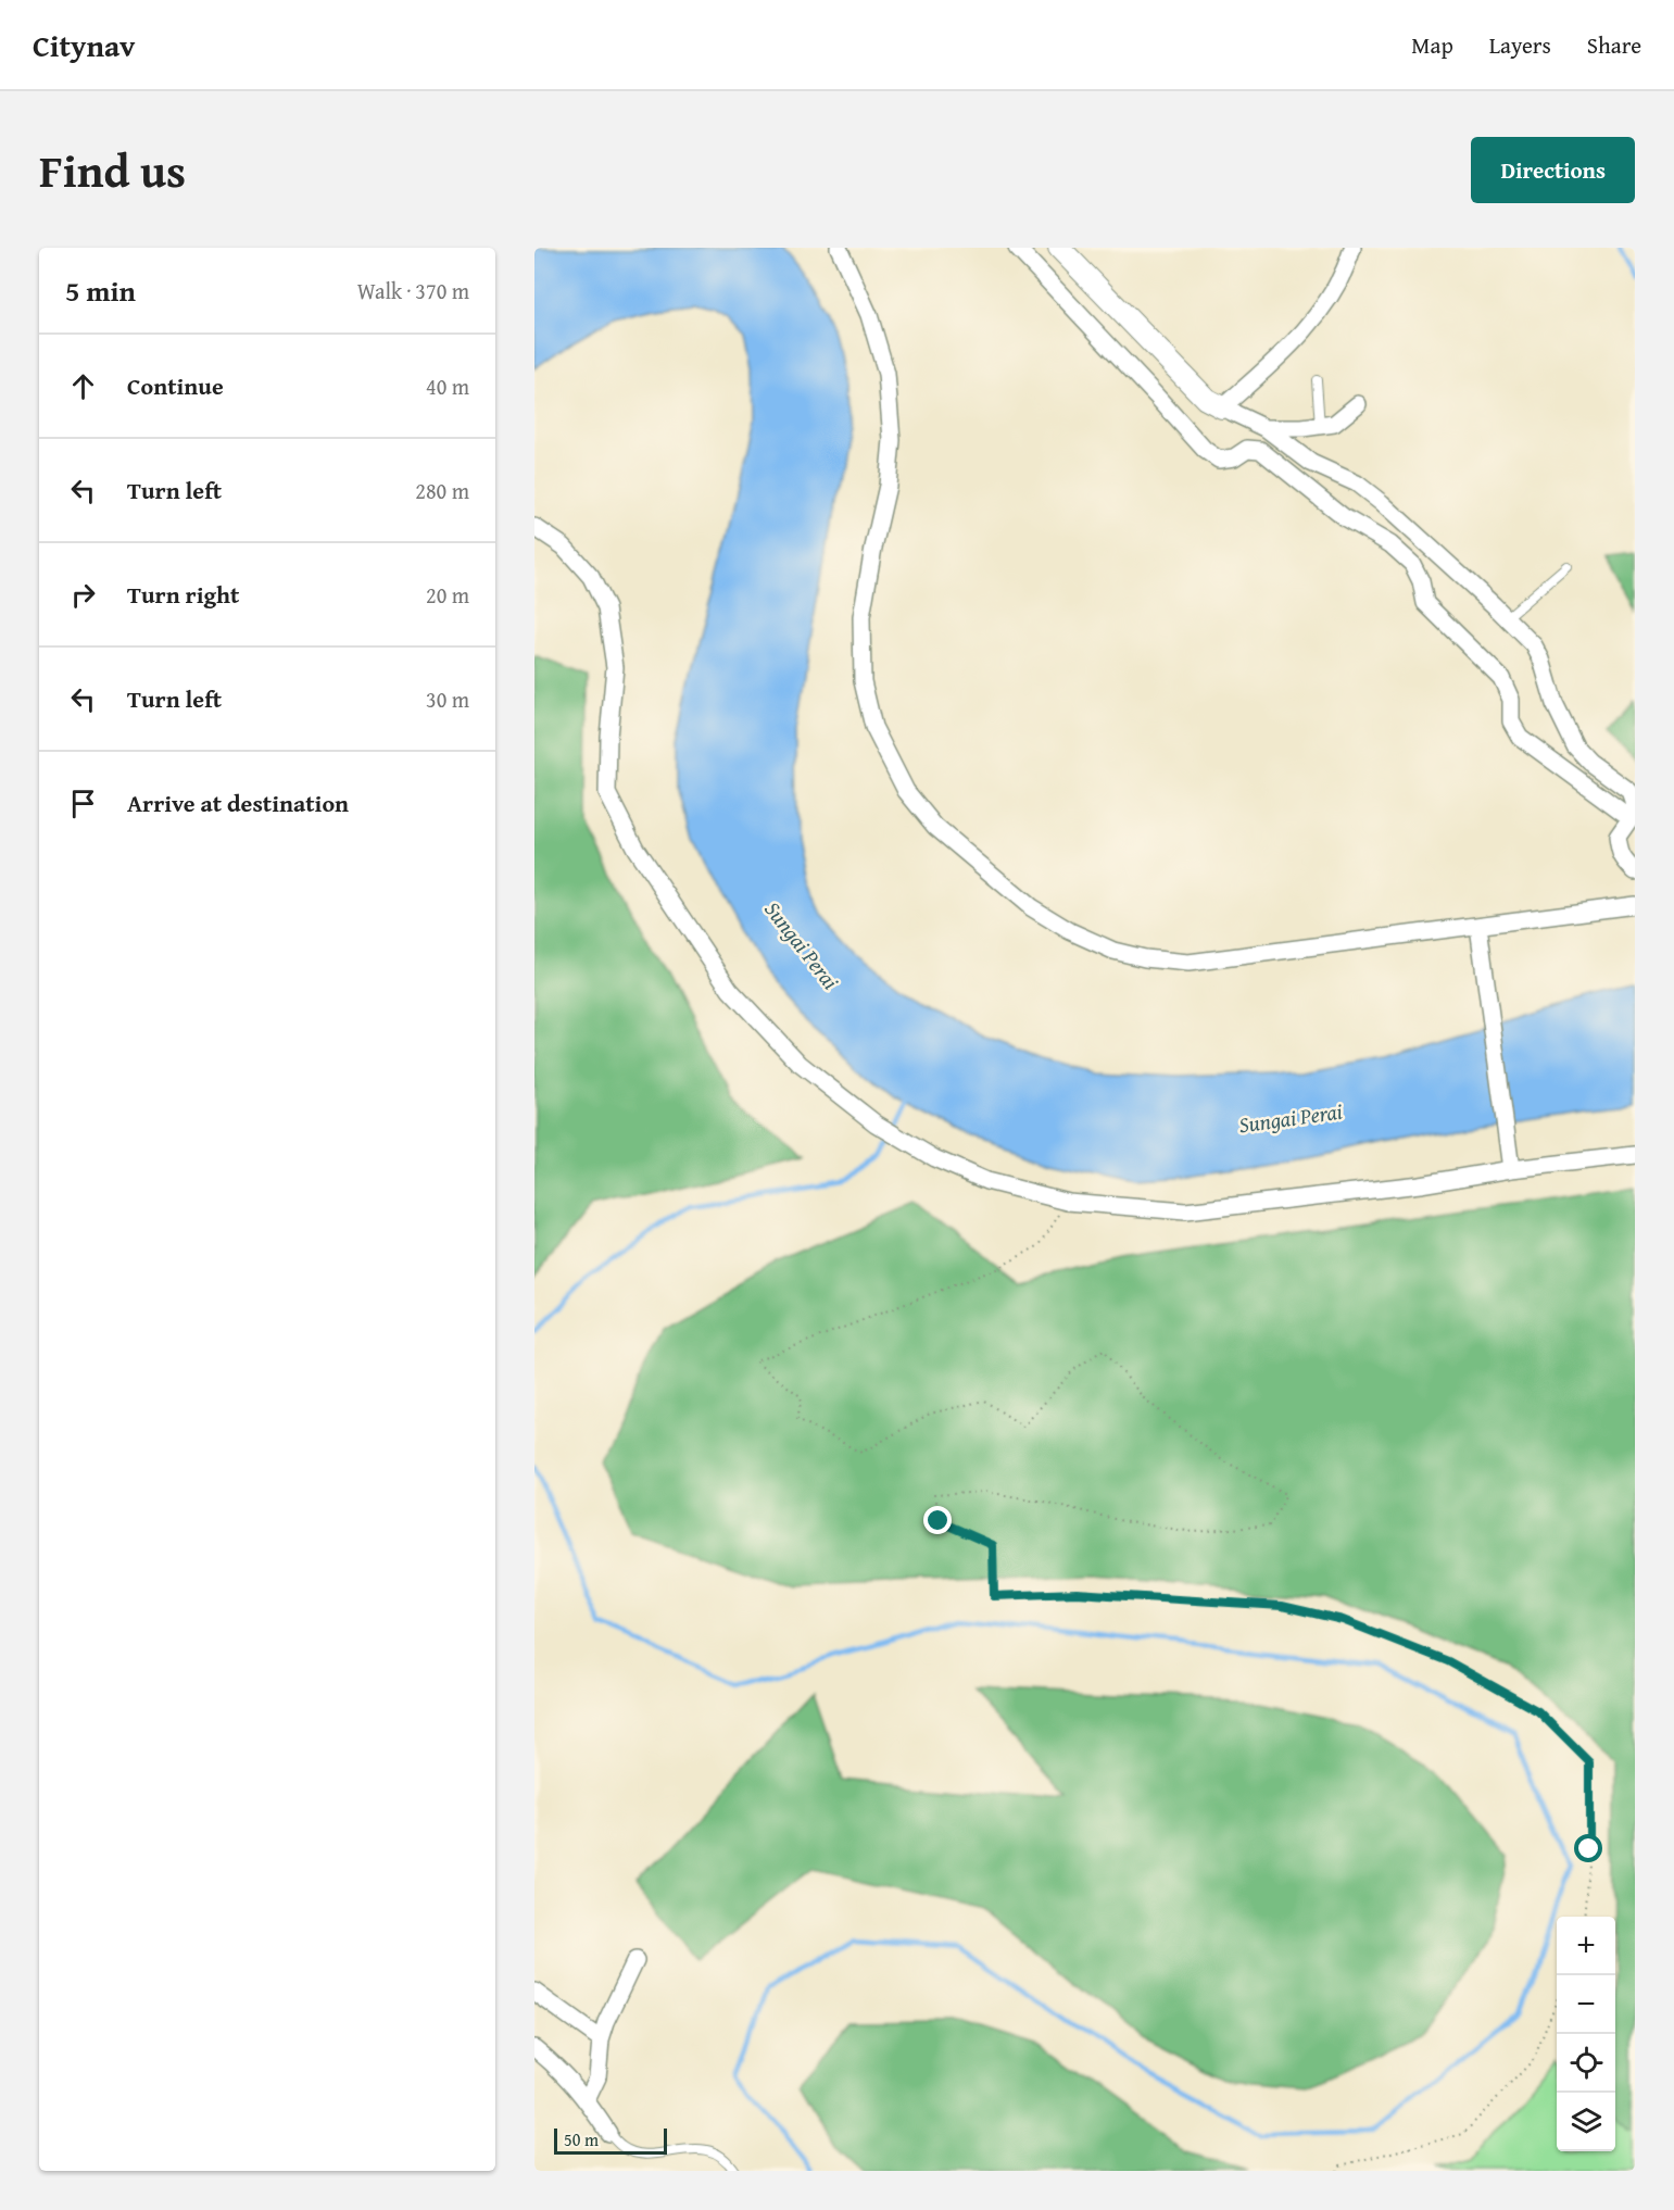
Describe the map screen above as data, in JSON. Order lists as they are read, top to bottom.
{
  "water": ["Sungai Perai"],
  "scale_bar": "50 m",
  "page": {
    "header": "Citynav",
    "nav": ["Map", "Layers", "Share"],
    "title": "Find us",
    "buttons": "Directions",
    "heading": ["5 min", "Walk · 370 m"],
    "list": [
      ["Continue", "40 m"],
      ["Turn left", "280 m"],
      ["Turn right", "20 m"],
      ["Turn left", "30 m"],
      "Arrive at destination"
    ],
    "map_buttons": ["+", "−"],
    "scale": "50 m"
  }
}
